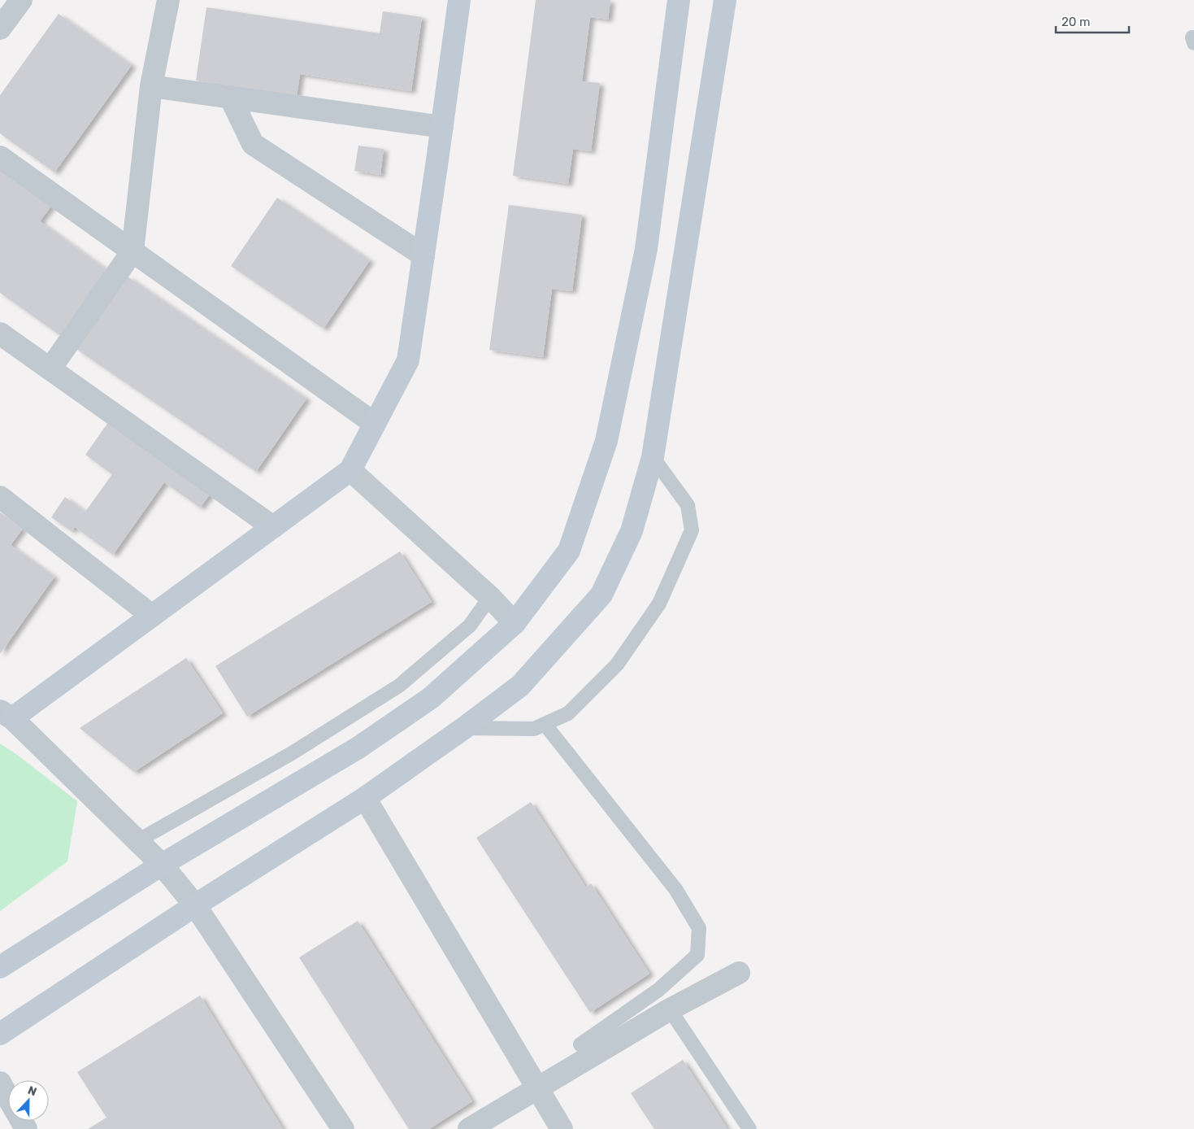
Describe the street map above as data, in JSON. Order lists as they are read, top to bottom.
{
  "scale_bar": "20 m",
  "north": "top"
}
